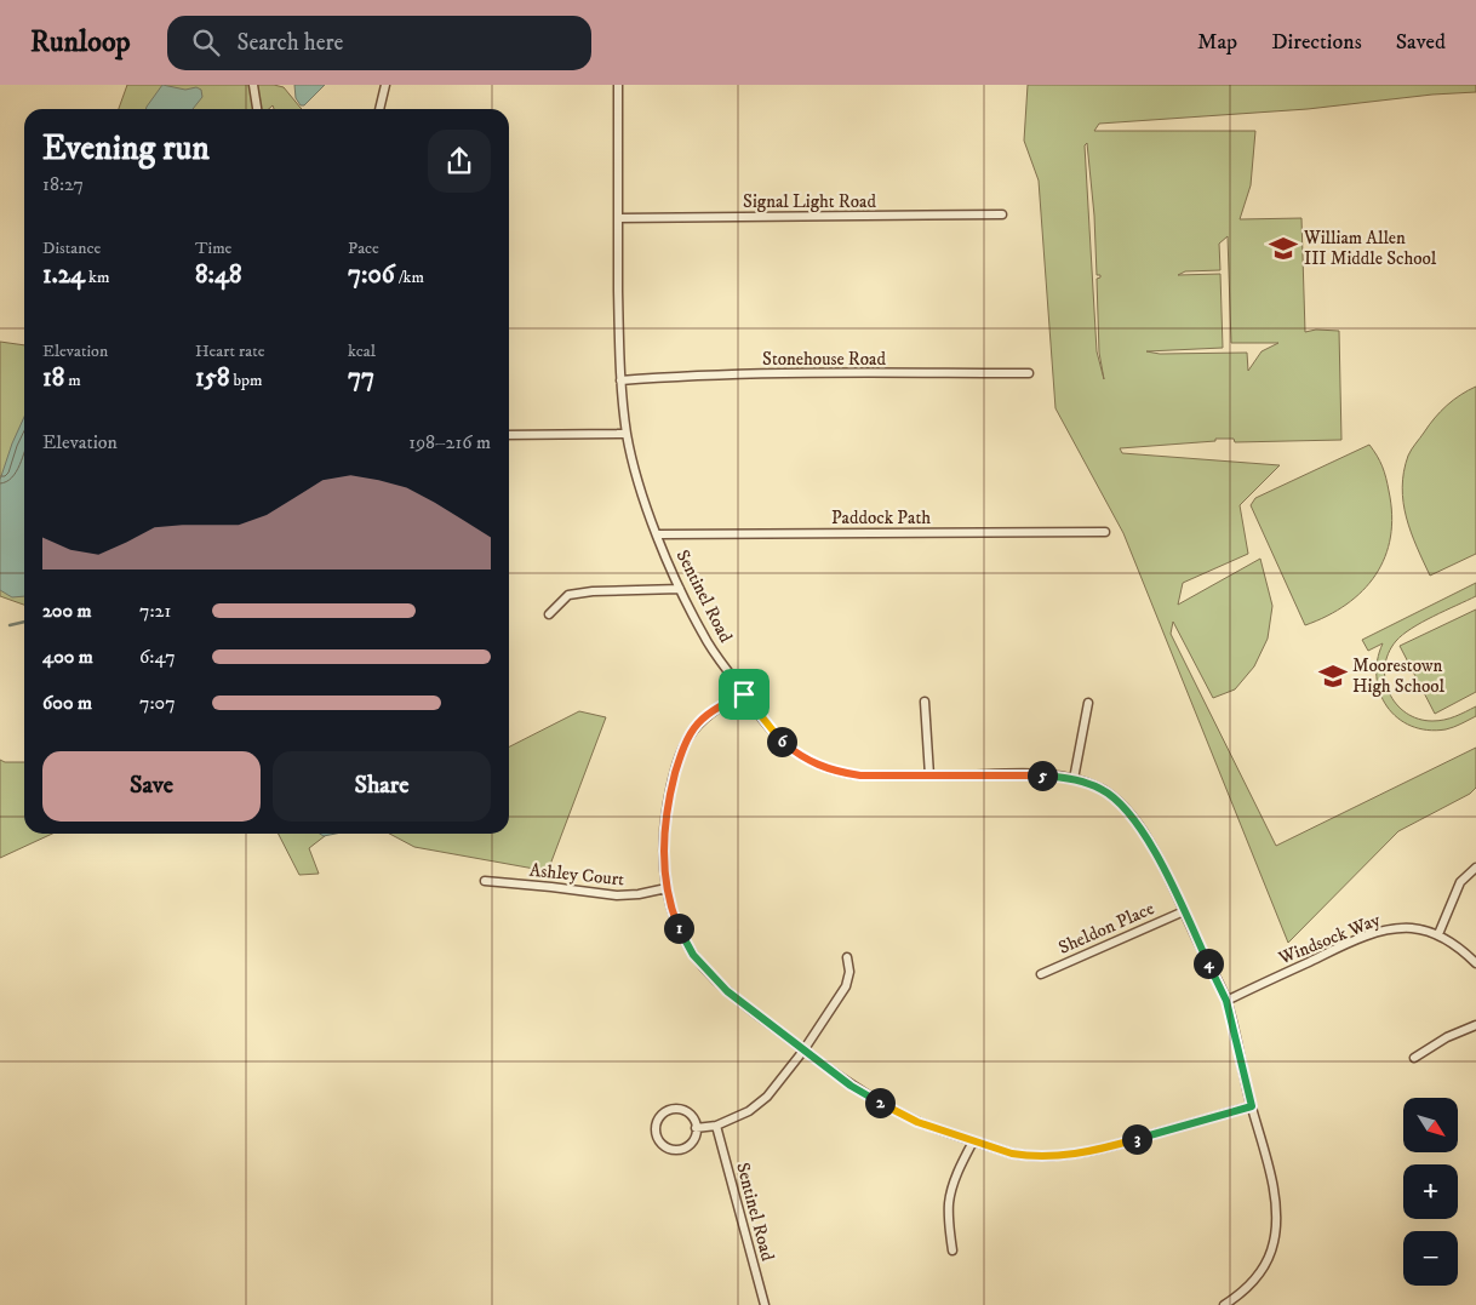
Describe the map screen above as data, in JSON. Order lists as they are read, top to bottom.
{
  "streets": {
    "street": [
      "Signal Light Road",
      "Stonehouse Road",
      "Paddock Path",
      "Sentinel Road",
      "Ashley Court",
      "Sheldon Place",
      "Windsock Way"
    ]
  },
  "crossings": [
    ["Signal Light Road", "Sentinel Road"],
    ["Stonehouse Road", "Sentinel Road"],
    ["Paddock Path", "Sentinel Road"],
    ["Sentinel Road", "Sheldon Place"],
    ["Sentinel Road", "Windsock Way"]
  ],
  "places": {
    "school or university": ["William Allen III Middle School", "Moorestown High School"]
  },
  "north": "bottom right",
  "page": {
    "header": "Runloop",
    "search": "Search here",
    "nav": ["Map", "Directions", "Saved"],
    "heading": ["Evening run", "18:27"],
    "stats": [
      ["Distance", "1.24 km"],
      ["Time", "8:48"],
      ["Pace", "7:06 /km"],
      ["Elevation", "18 m"],
      ["Heart rate", "158 bpm"],
      ["kcal", "77"]
    ],
    "chart": ["Elevation", "198–216 m"],
    "list": [
      {
        "name": "200 m",
        "note": "7:21"
      },
      {
        "name": "400 m",
        "note": "6:47"
      },
      {
        "name": "600 m",
        "note": "7:07"
      }
    ],
    "pins": [
      "6",
      "5",
      "1",
      "4",
      "2",
      "3"
    ],
    "buttons": ["Save", "Share"],
    "map_buttons": ["+", "−"]
  }
}
